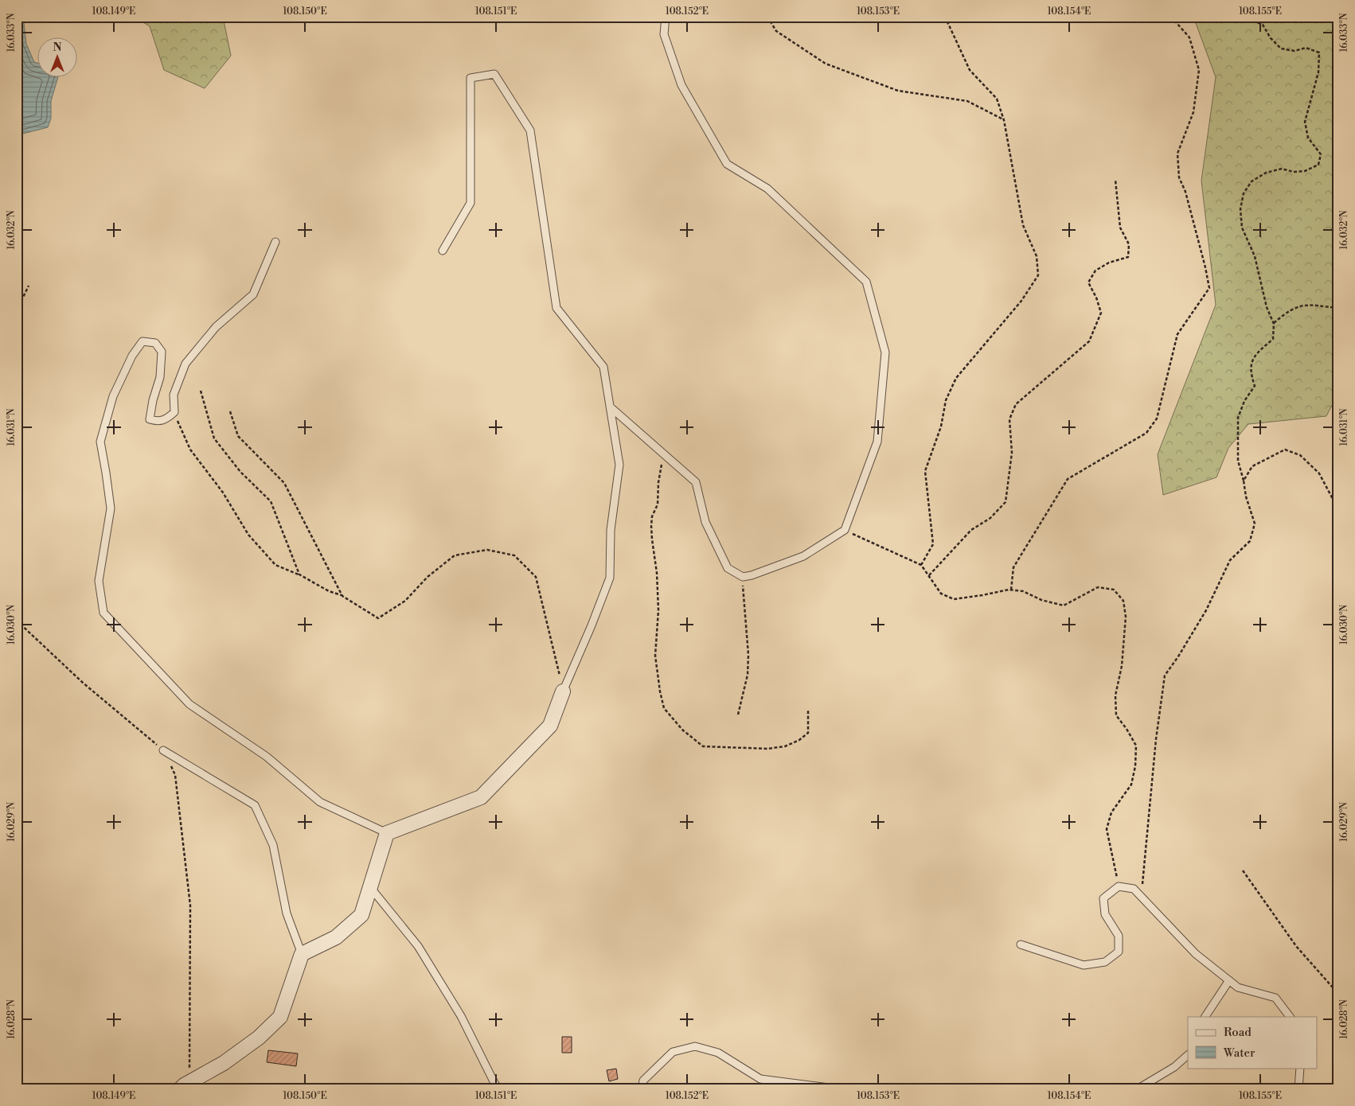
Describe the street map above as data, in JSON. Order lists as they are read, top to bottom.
{
  "legend": ["Road", "Water"],
  "north": "top",
  "coordinates": [
    "108.149°E",
    "108.150°E",
    "108.151°E",
    "108.152°E",
    "108.153°E",
    "108.154°E",
    "108.155°E",
    "16.033°N",
    "16.032°N",
    "16.031°N",
    "16.030°N",
    "16.029°N",
    "16.028°N"
  ]
}
